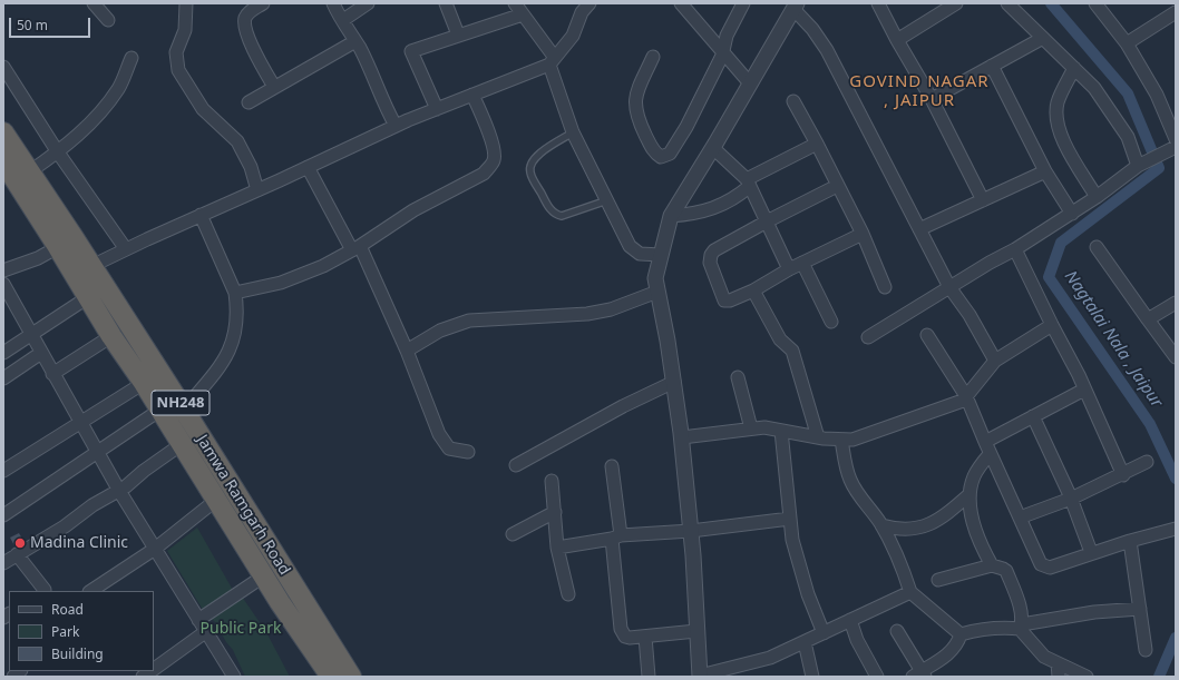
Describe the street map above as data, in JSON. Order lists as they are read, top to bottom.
{
  "streets": {
    "highway": ["NH248", "Jamwa Ramgarh Road"]
  },
  "districts": ["GOVIND NAGAR , JAIPUR"],
  "water": ["Nagtalai Nala , Jaipur"],
  "parks": ["Public Park"],
  "places": ["Madina Clinic"],
  "legend": ["Road", "Park", "Building"],
  "scale_bar": "50 m"
}
